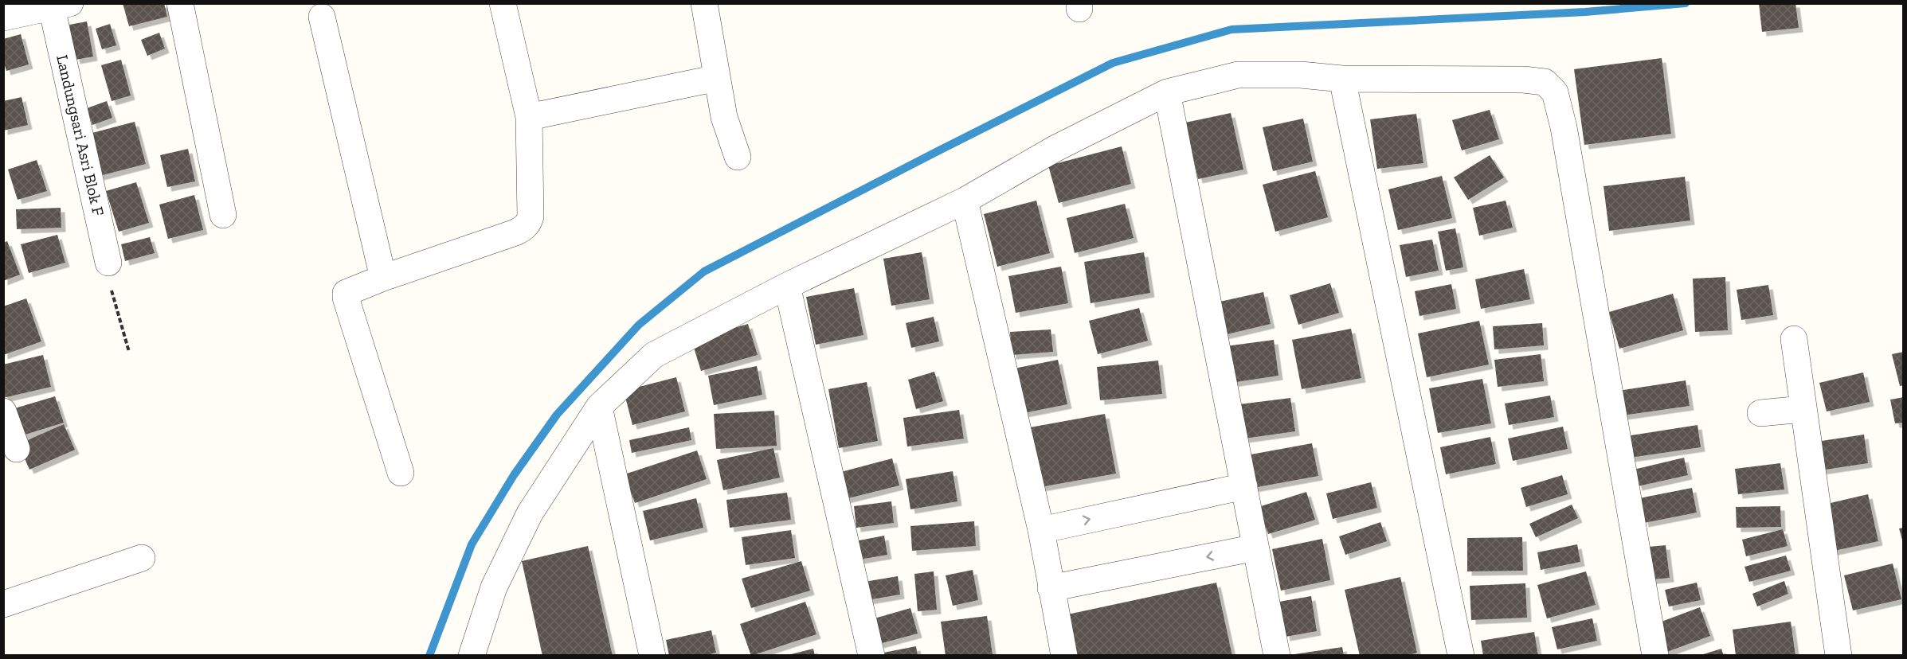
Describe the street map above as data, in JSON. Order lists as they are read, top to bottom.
{
  "streets": {
    "street": ["Landungsari Asri Blok F"]
  }
}
